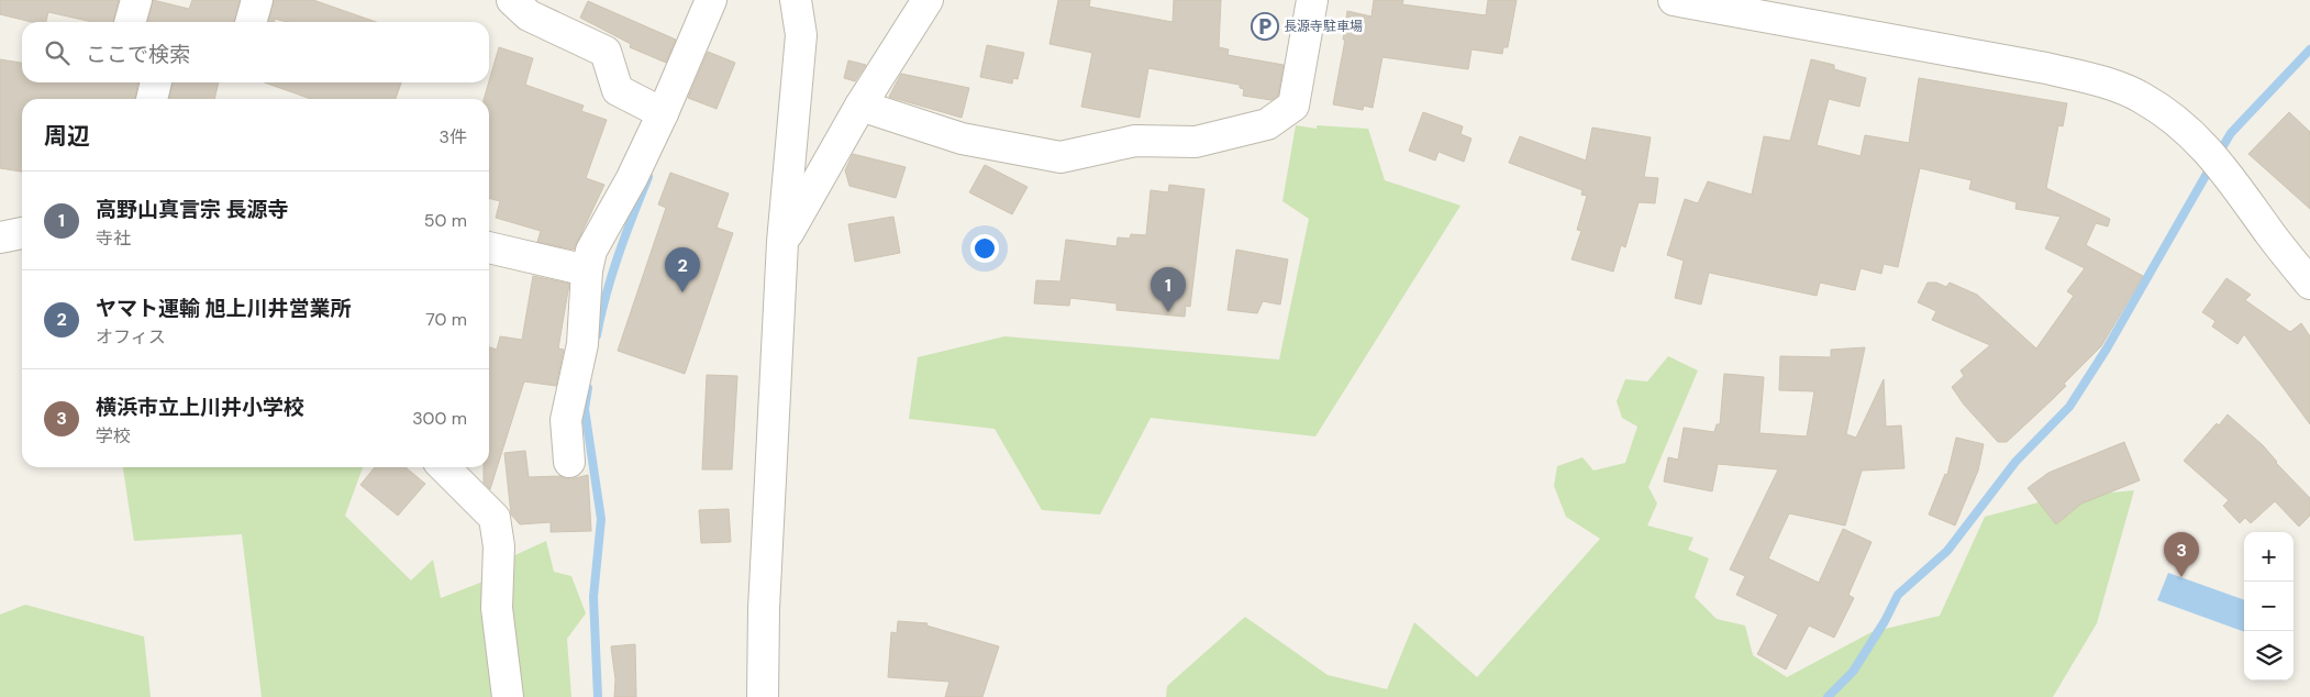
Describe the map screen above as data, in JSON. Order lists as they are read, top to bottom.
{
  "places": {
    "parking": ["長源寺駐車場"]
  },
  "page": {
    "search": "ここで検索",
    "heading": ["周辺", "3件"],
    "list": [
      {
        "mark": "1",
        "name": "高野山真言宗 長源寺",
        "note": "寺社",
        "value": "50 m"
      },
      {
        "mark": "2",
        "name": "ヤマト運輸 旭上川井営業所",
        "note": "オフィス",
        "value": "70 m"
      },
      {
        "mark": "3",
        "name": "横浜市立上川井小学校",
        "note": "学校",
        "value": "300 m"
      }
    ],
    "pins": ["2", "1", "3"],
    "map_buttons": ["+", "−"]
  }
}
